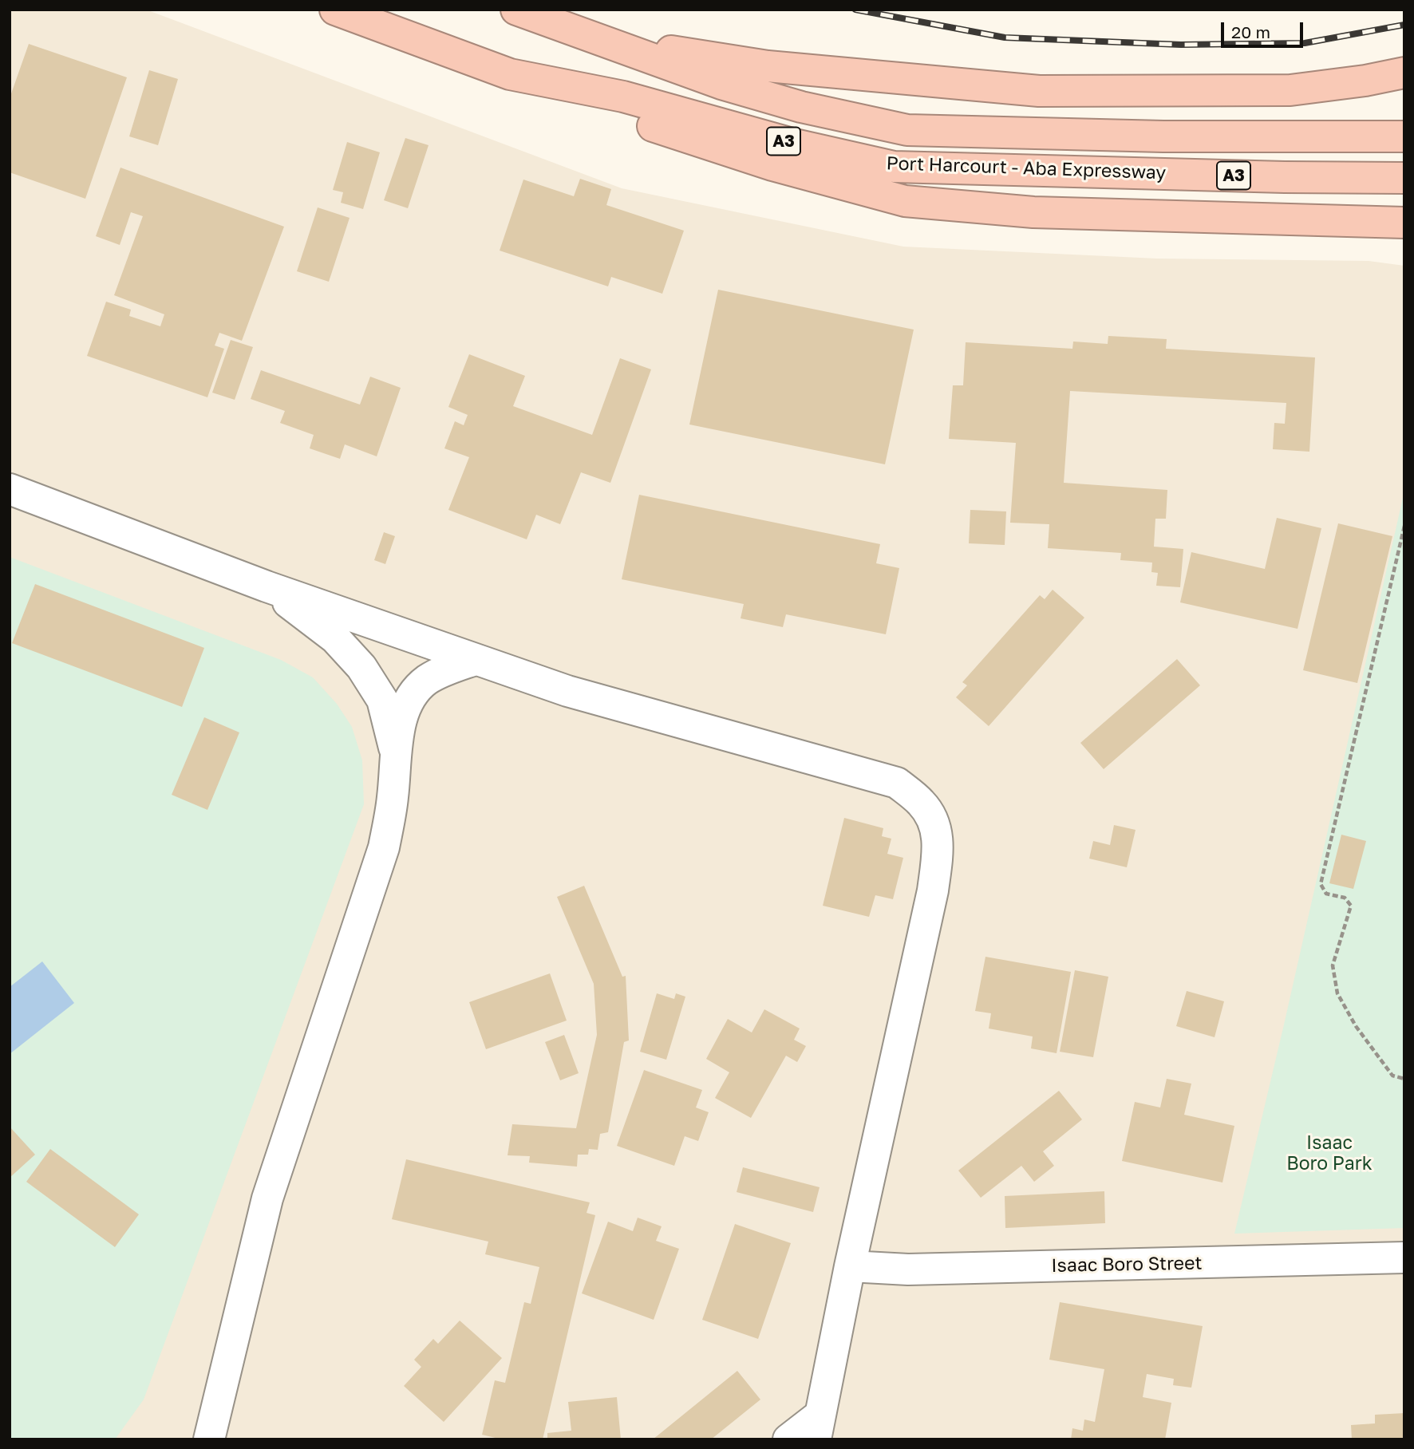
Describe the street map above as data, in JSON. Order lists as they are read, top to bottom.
{
  "streets": {
    "highway": ["A3", "Port Harcourt - Aba Expressway"],
    "street": ["Isaac Boro Street"]
  },
  "parks": ["Isaac Boro Park"],
  "scale_bar": "20 m"
}
